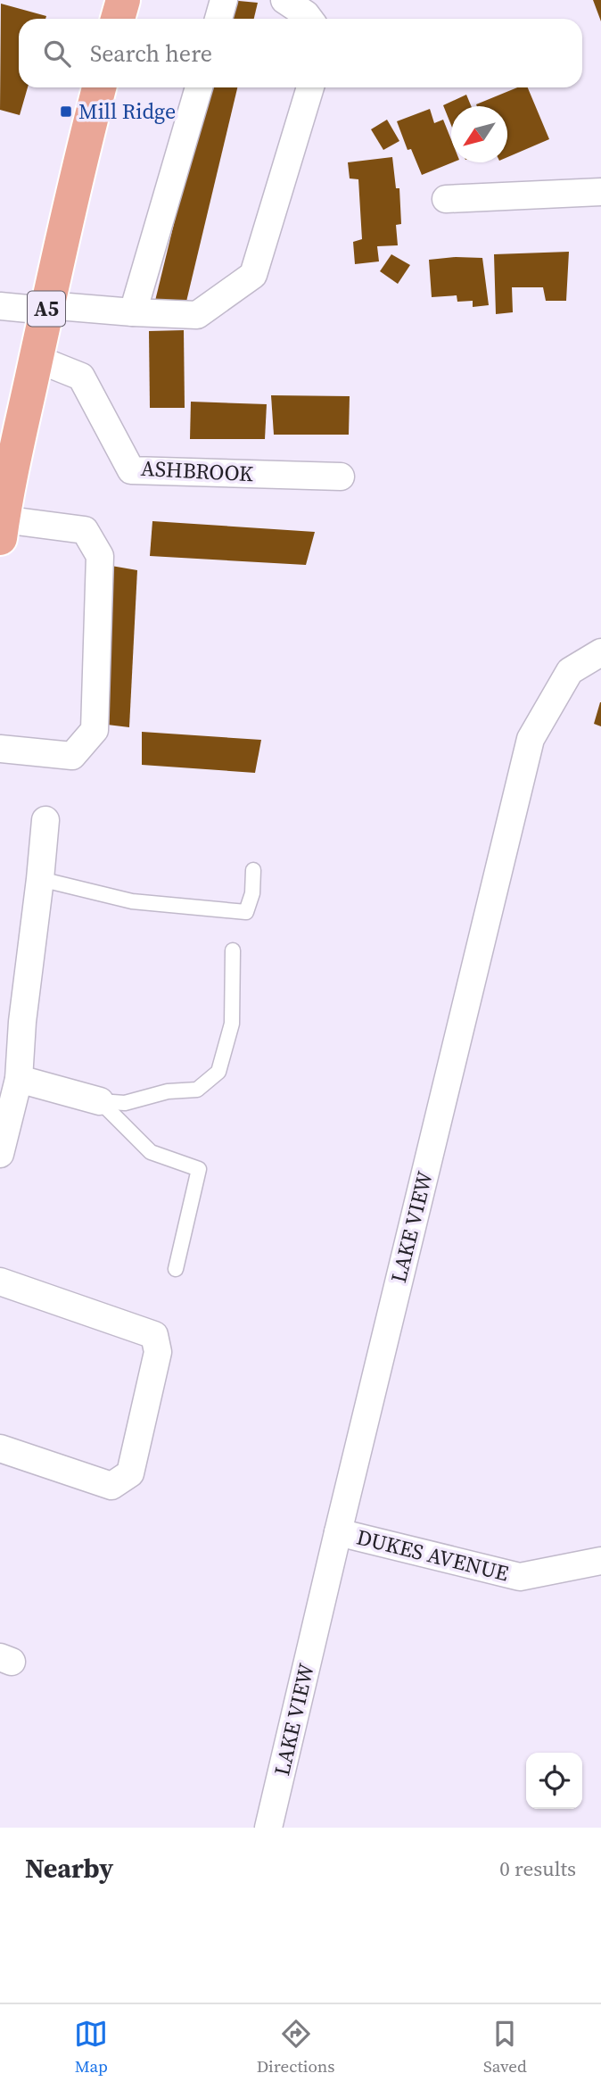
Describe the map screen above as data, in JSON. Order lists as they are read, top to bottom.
{
  "streets": {
    "main road": ["A5"],
    "street": ["ASHBROOK", "LAKE VIEW", "DUKES AVENUE"]
  },
  "crossings": [
    ["A5", "ASHBROOK"],
    ["LAKE VIEW", "DUKES AVENUE"]
  ],
  "places": {
    "transit": ["Mill Ridge"]
  },
  "north": "bottom left",
  "page": {
    "search": "Search here",
    "heading": ["Nearby", "0 results"],
    "nav": ["Map", "Directions", "Saved"]
  }
}
